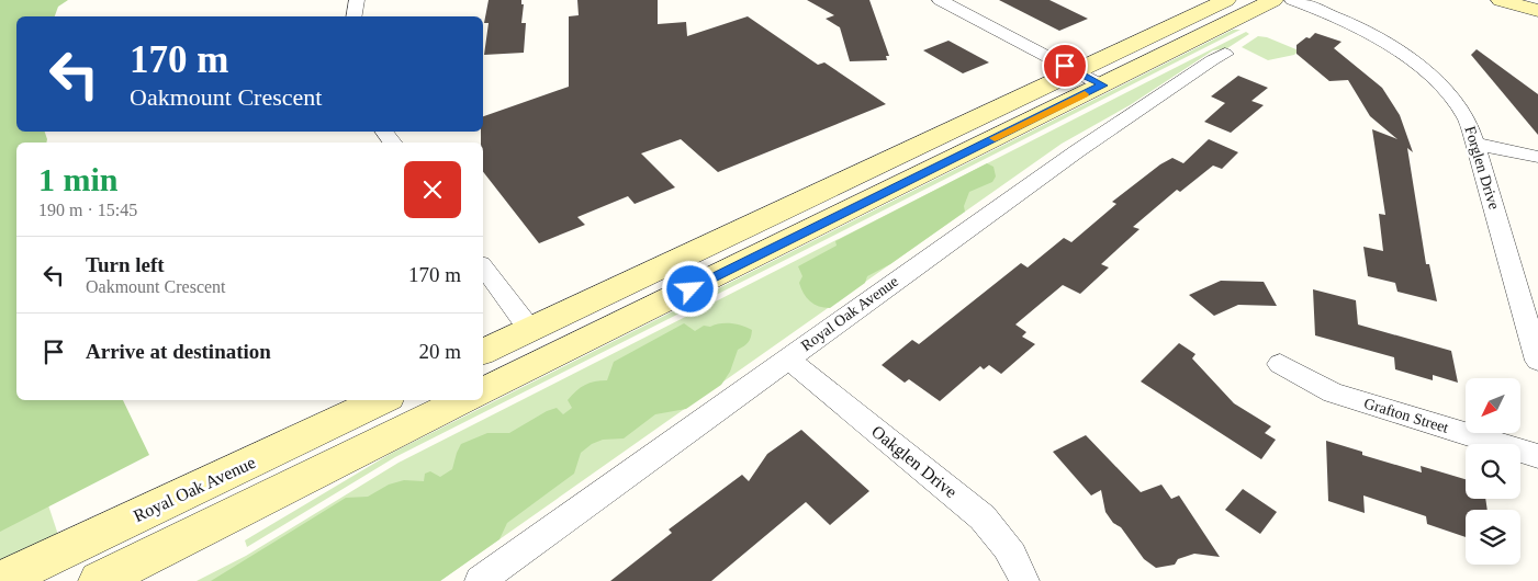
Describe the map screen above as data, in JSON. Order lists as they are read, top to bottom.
{
  "streets": {
    "main road": ["Royal Oak Avenue"],
    "street": ["Forglen Drive", "Grafton Street", "Oakglen Drive"]
  },
  "crossings": [
    ["Royal Oak Avenue", "Oakglen Drive"]
  ],
  "north": "bottom left",
  "page": {
    "turn": ["170 m", "Oakmount Crescent"],
    "heading": ["1 min", "190 m · 15:45"],
    "list": [
      {
        "name": "Turn left",
        "note": "Oakmount Crescent",
        "value": "170 m"
      },
      {
        "name": "Arrive at destination",
        "value": "20 m"
      }
    ]
  }
}
